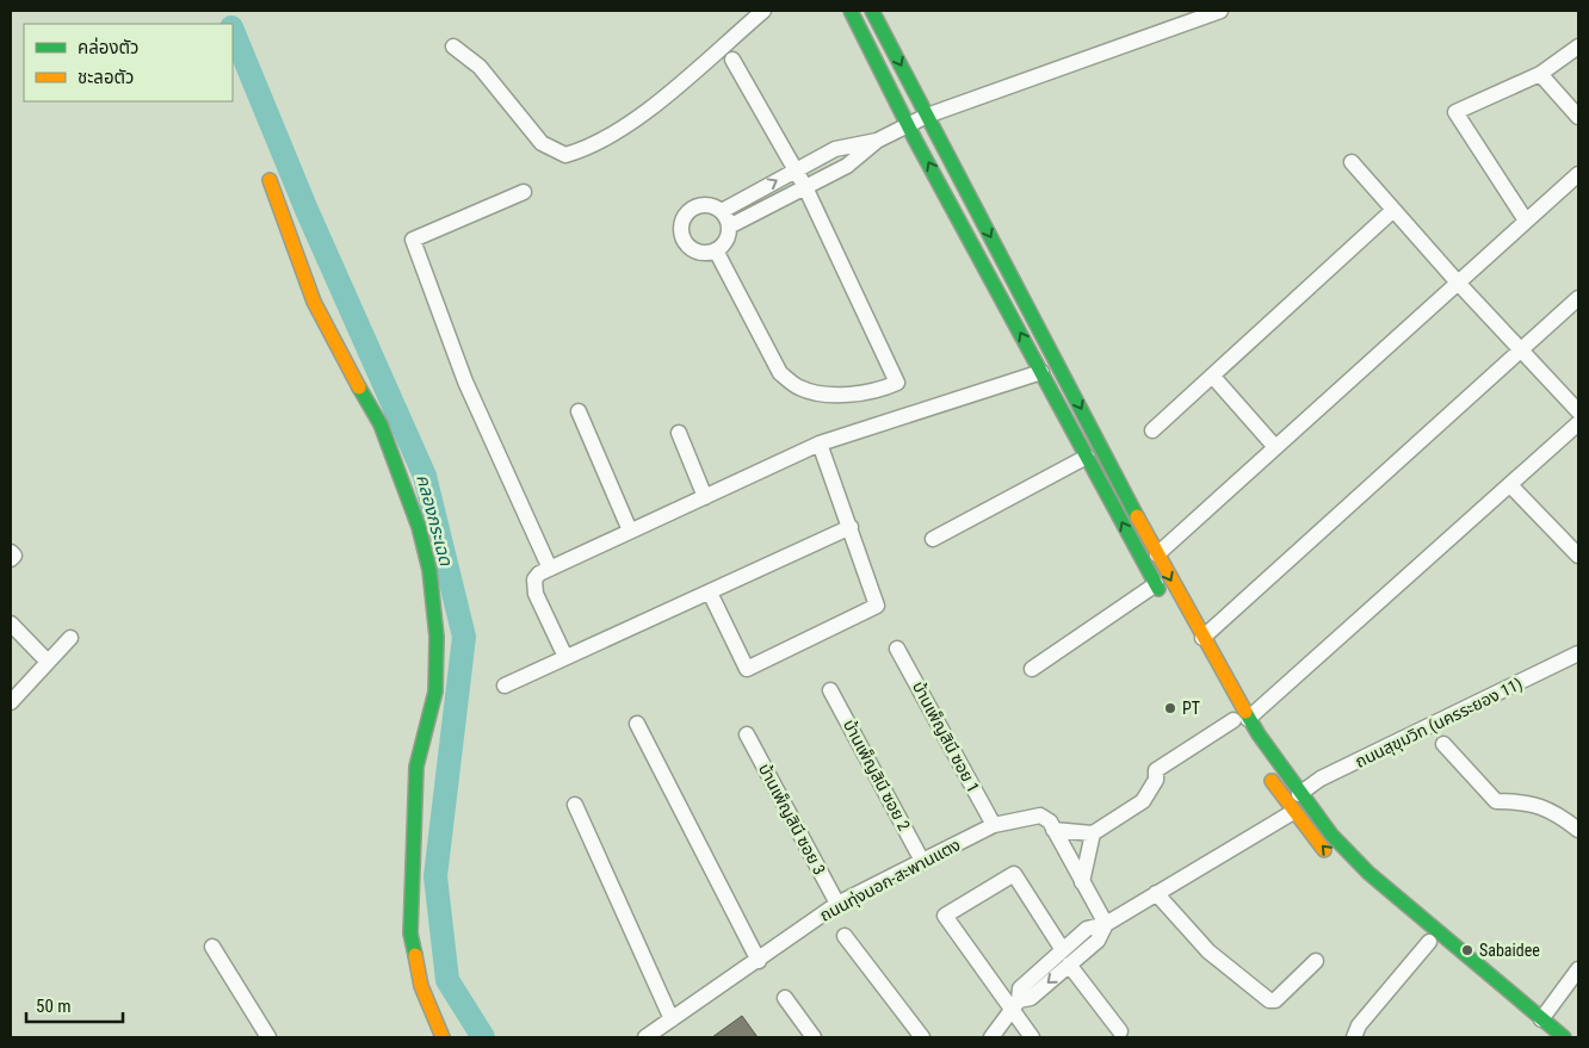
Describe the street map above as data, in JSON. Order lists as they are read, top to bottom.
{
  "streets": {
    "street": [
      "ถนนสุขุมวิท (นครระยอง 11)",
      "บ้านเพ็ญสินี ซอย 1",
      "บ้านเพ็ญสินี ซอย 2",
      "บ้านเพ็ญสินี ซอย 3",
      "ถนนทุ่งนอก-สะพานแตง"
    ]
  },
  "crossings": [
    ["บ้านเพ็ญสินี ซอย 1", "ถนนทุ่งนอก-สะพานแตง"],
    ["บ้านเพ็ญสินี ซอย 2", "ถนนทุ่งนอก-สะพานแตง"],
    ["บ้านเพ็ญสินี ซอย 3", "ถนนทุ่งนอก-สะพานแตง"]
  ],
  "water": ["คลองกระเฉด"],
  "places": ["PT", "Sabaidee"],
  "legend": ["คล่องตัว", "ชะลอตัว"],
  "scale_bar": "50 m"
}
